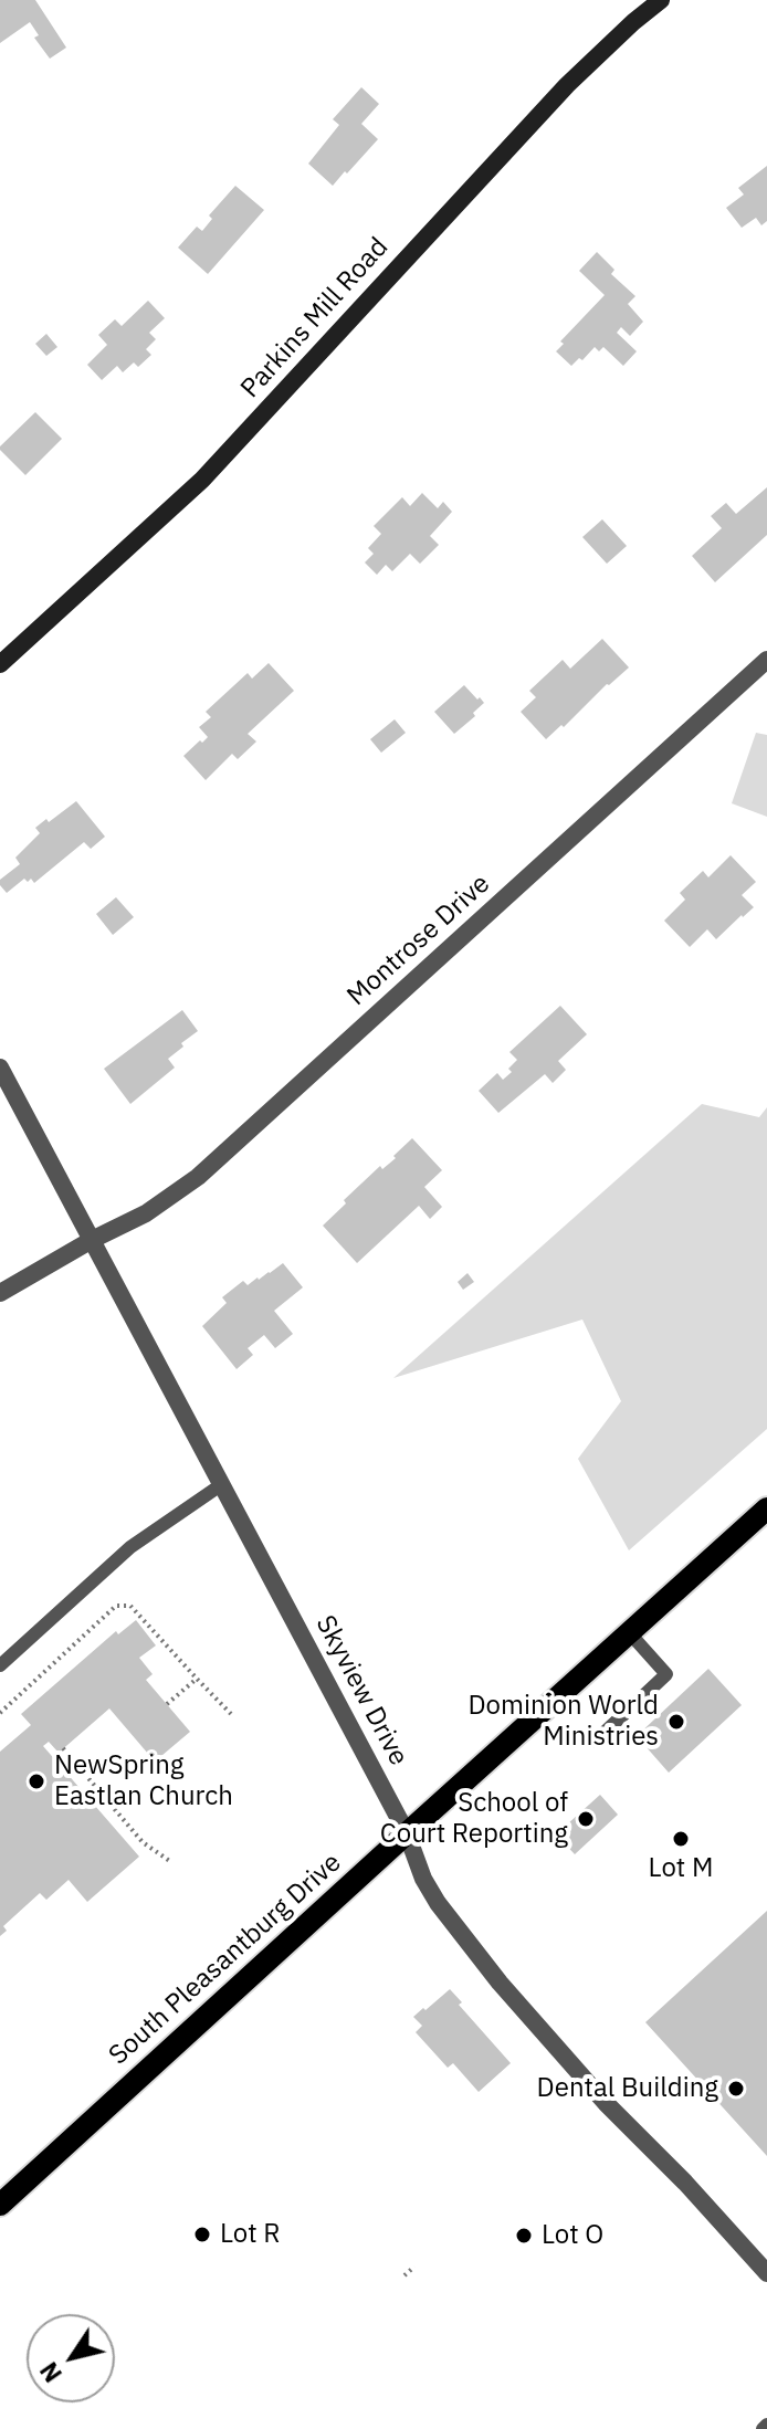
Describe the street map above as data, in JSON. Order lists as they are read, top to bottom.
{
  "streets": {
    "main road": ["South Pleasantburg Drive"],
    "street": ["Parkins Mill Road", "Montrose Drive", "Skyview Drive"]
  },
  "crossings": [
    ["Montrose Drive", "Skyview Drive"],
    ["Skyview Drive", "South Pleasantburg Drive"]
  ],
  "places": [
    "Dominion World Ministries",
    "NewSpring Eastlan Church",
    "School of Court Reporting",
    "Lot M",
    "Dental Building",
    "Lot R",
    "Lot O"
  ],
  "north": "bottom left"
}
